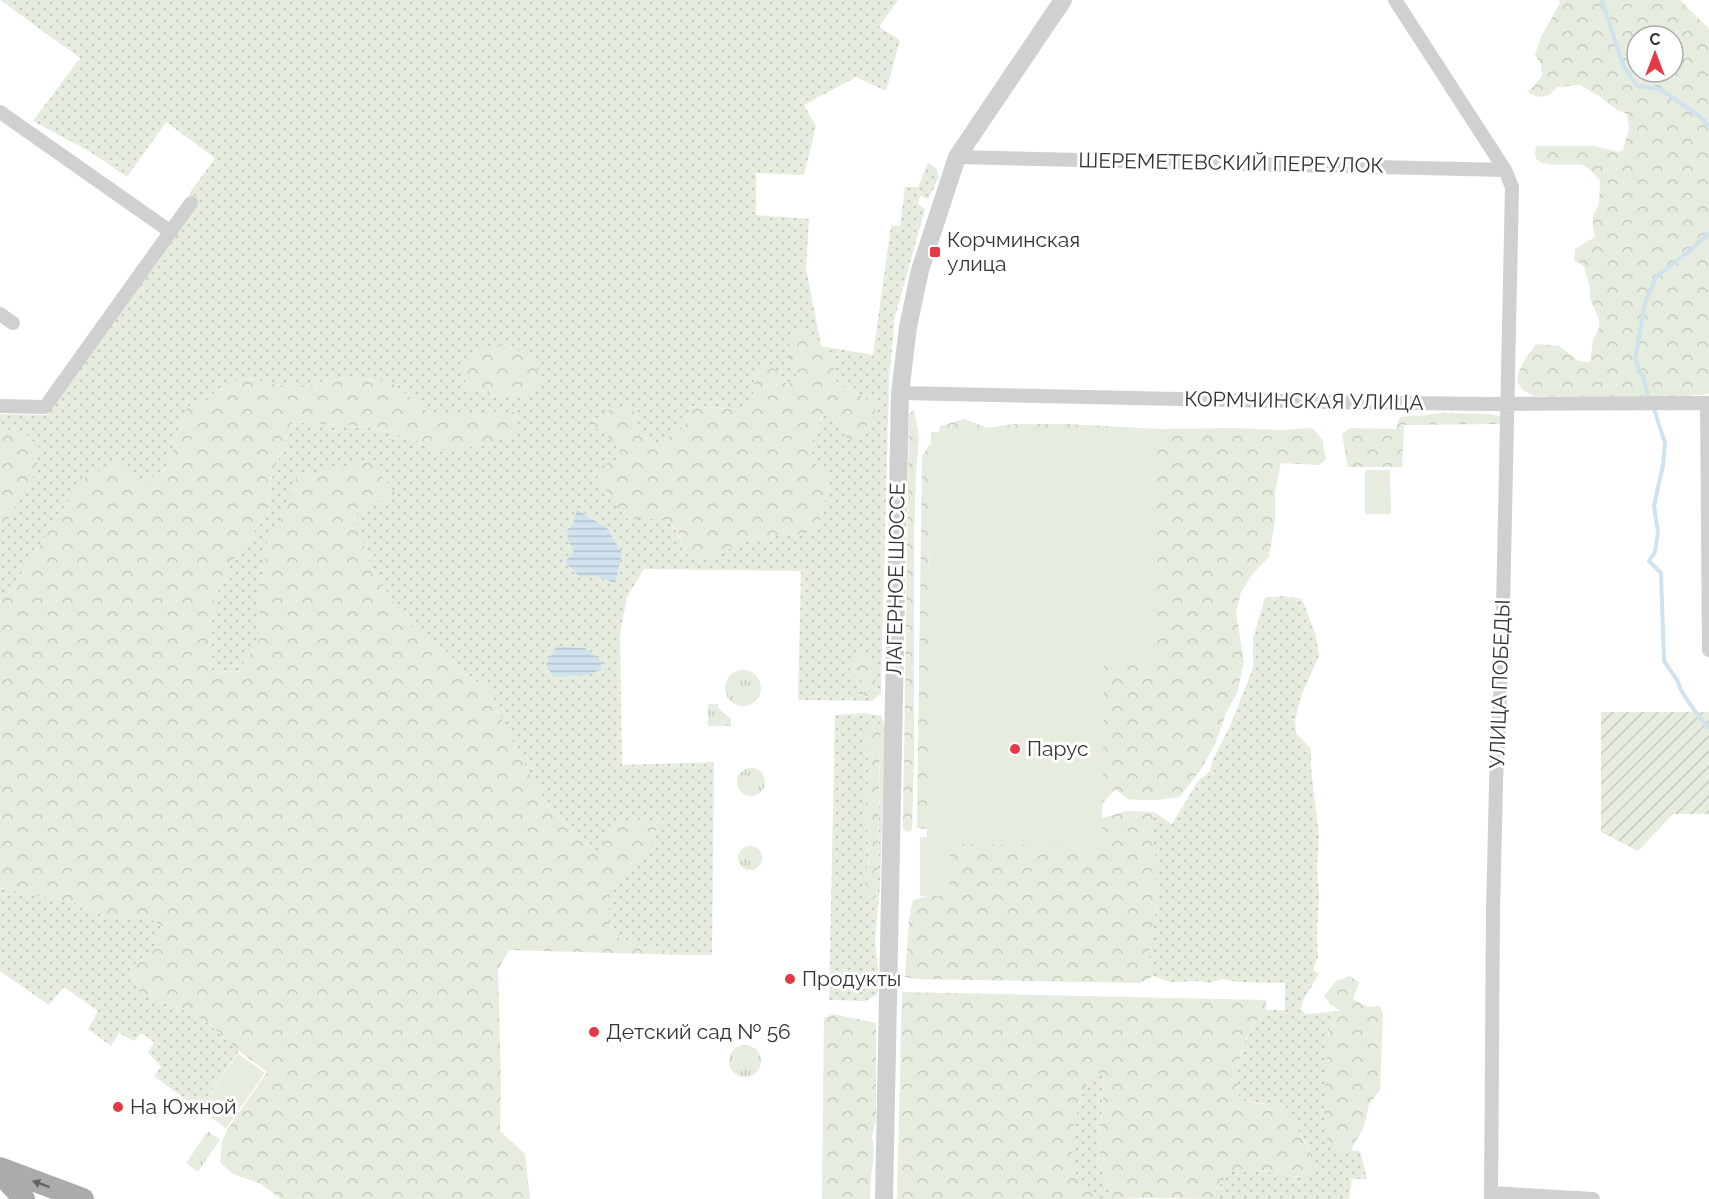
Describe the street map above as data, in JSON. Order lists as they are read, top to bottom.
{
  "streets": {
    "street": [
      "ШЕРЕМЕТЕВСКИЙ ПЕРЕУЛОК",
      "КОРМЧИНСКАЯ УЛИЦА",
      "ЛАГЕРНОЕ ШОССЕ",
      "УЛИЦА ПОБЕДЫ"
    ]
  },
  "crossings": [
    ["ШЕРЕМЕТЕВСКИЙ ПЕРЕУЛОК", "ЛАГЕРНОЕ ШОССЕ"],
    ["ШЕРЕМЕТЕВСКИЙ ПЕРЕУЛОК", "УЛИЦА ПОБЕДЫ"],
    ["КОРМЧИНСКАЯ УЛИЦА", "ЛАГЕРНОЕ ШОССЕ"],
    ["КОРМЧИНСКАЯ УЛИЦА", "УЛИЦА ПОБЕДЫ"]
  ],
  "places": {
    "transit": ["Корчминская улица"],
    "other": [
      "Парус",
      "Продукты",
      "Детский сад № 56",
      "На Южной"
    ]
  },
  "north": "top"
}
